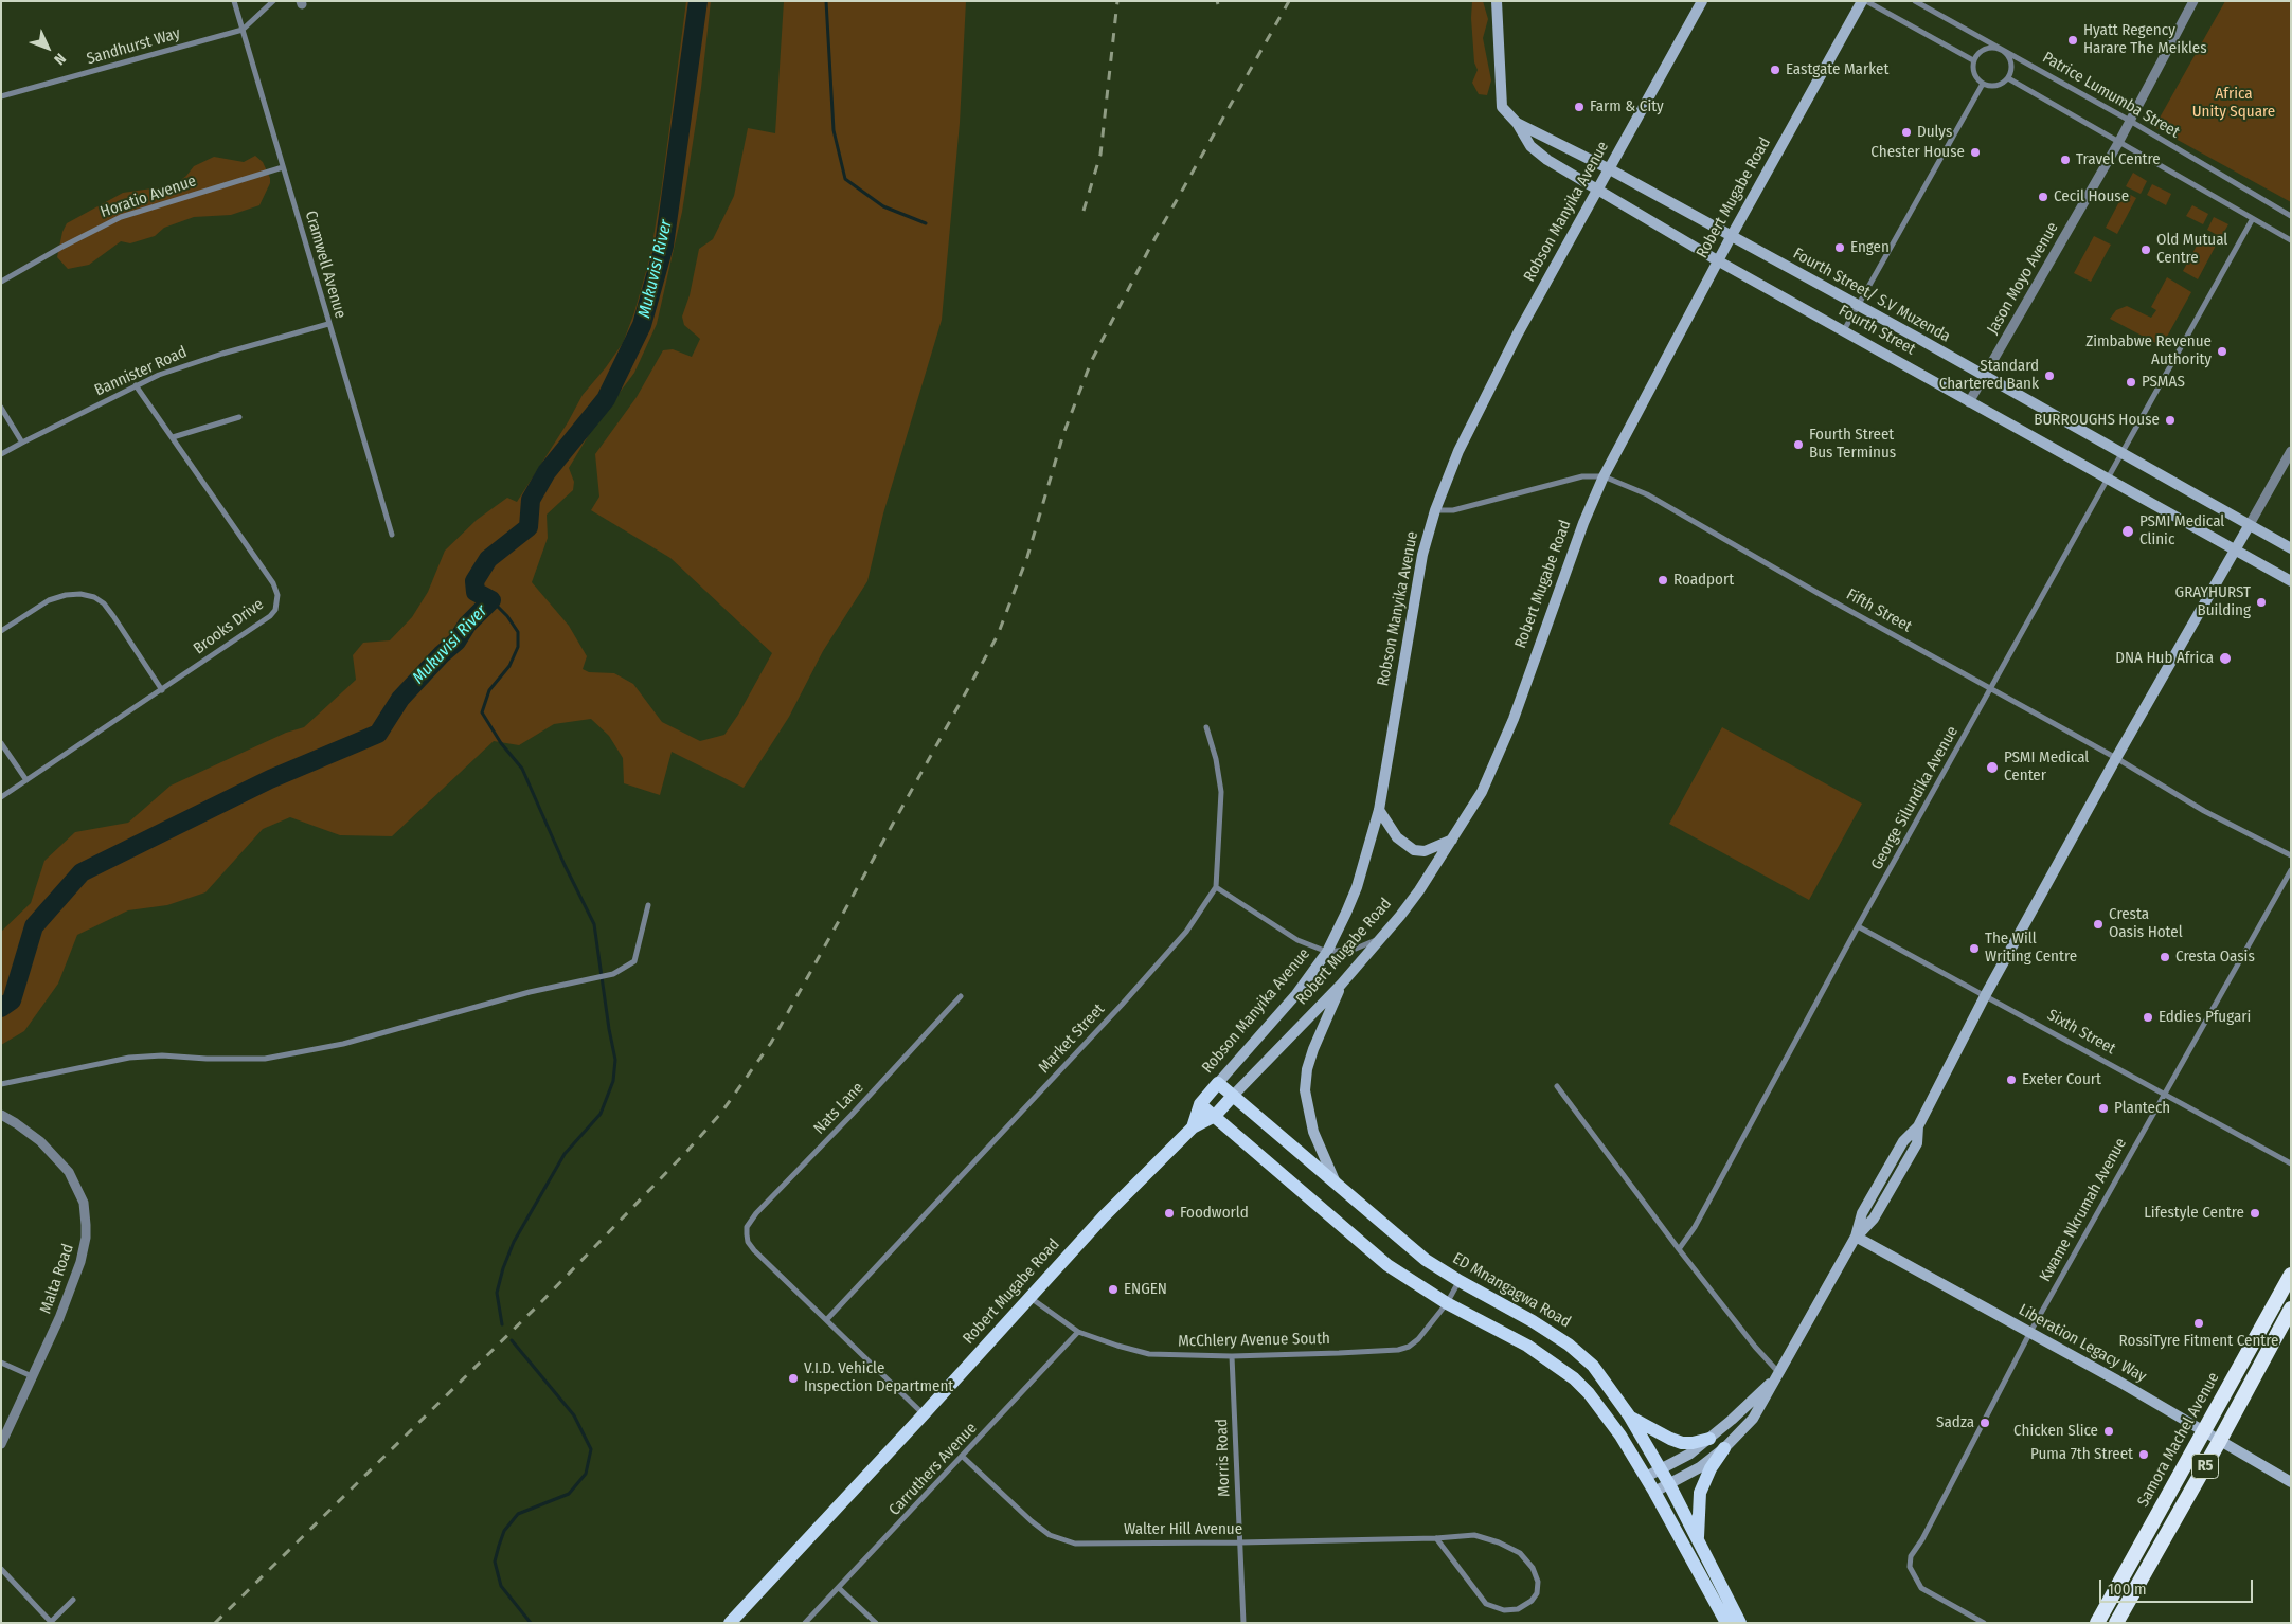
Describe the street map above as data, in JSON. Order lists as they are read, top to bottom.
{
  "streets": {
    "highway": ["Samora Machel Avenue", "R5"],
    "main road": [
      "Robert Mugabe Road",
      "Robson Manyika Avenue",
      "Fourth Street/ S.V Muzenda",
      "Fourth Street",
      "ED Mnangagwa Road",
      "Liberation Legacy Way"
    ],
    "street": [
      "Sandhurst Way",
      "Patrice Lumumba Street",
      "Horatio Avenue",
      "Cramwell Avenue",
      "Jason Moyo Avenue",
      "Bannister Road",
      "Fifth Street",
      "Brooks Drive",
      "George Silundika Avenue",
      "Sixth Street",
      "Market Street",
      "Nats Lane",
      "Kwame Nkrumah Avenue",
      "Malta Road",
      "McChlery Avenue South",
      "Morris Road",
      "Carruthers Avenue",
      "Walter Hill Avenue"
    ]
  },
  "crossings": [
    ["Sandhurst Way", "Cramwell Avenue"],
    ["Patrice Lumumba Street", "Jason Moyo Avenue"],
    ["Horatio Avenue", "Cramwell Avenue"],
    ["Robert Mugabe Road", "Robson Manyika Avenue"],
    ["Robert Mugabe Road", "Fourth Street/ S.V Muzenda"],
    ["Robert Mugabe Road", "Fourth Street"],
    ["Robert Mugabe Road", "Fifth Street"],
    ["Robert Mugabe Road", "ED Mnangagwa Road"],
    ["Robert Mugabe Road", "McChlery Avenue South"],
    ["Robson Manyika Avenue", "Fourth Street/ S.V Muzenda"],
    ["Robson Manyika Avenue", "Fourth Street"],
    ["Robson Manyika Avenue", "Fifth Street"],
    ["Robson Manyika Avenue", "ED Mnangagwa Road"],
    ["Cramwell Avenue", "Bannister Road"],
    ["Jason Moyo Avenue", "Fourth Street/ S.V Muzenda"],
    ["Jason Moyo Avenue", "Fourth Street"],
    ["Fourth Street/ S.V Muzenda", "Fourth Street"],
    ["Fourth Street/ S.V Muzenda", "George Silundika Avenue"],
    ["Fourth Street", "George Silundika Avenue"],
    ["Bannister Road", "Brooks Drive"],
    ["Fifth Street", "George Silundika Avenue"],
    ["George Silundika Avenue", "Sixth Street"],
    ["Sixth Street", "Kwame Nkrumah Avenue"],
    ["Market Street", "Nats Lane"],
    ["Kwame Nkrumah Avenue", "Liberation Legacy Way"],
    ["ED Mnangagwa Road", "McChlery Avenue South"],
    ["McChlery Avenue South", "Morris Road"],
    ["McChlery Avenue South", "Carruthers Avenue"],
    ["Liberation Legacy Way", "Samora Machel Avenue"],
    ["Liberation Legacy Way", "R5"],
    ["Morris Road", "Walter Hill Avenue"],
    ["Carruthers Avenue", "Walter Hill Avenue"]
  ],
  "water": ["Mukuvisi River"],
  "parks": ["Africa Unity Square"],
  "places": [
    "Hyatt Regency Harare The Meikles",
    "Eastgate Market",
    "Farm & City",
    "Dulys",
    "Chester House",
    "Travel Centre",
    "Cecil House",
    "Engen",
    "Old Mutual Centre",
    "Zimbabwe Revenue Authority",
    "Standard Chartered Bank",
    "PSMAS",
    "BURROUGHS House",
    "Fourth Street Bus Terminus",
    "PSMI Medical Clinic",
    "Roadport",
    "GRAYHURST Building",
    "DNA Hub Africa",
    "PSMI Medical Center",
    "Cresta Oasis Hotel",
    "The Will Writing Centre",
    "Cresta Oasis",
    "Eddies Pfugari",
    "Exeter Court",
    "Plantech",
    "Foodworld",
    "Lifestyle Centre",
    "ENGEN",
    "RossiTyre Fitment Centre",
    "V.I.D. Vehicle Inspection Department",
    "Sadza",
    "Chicken Slice",
    "Puma 7th Street"
  ],
  "scale_bar": "100 m",
  "north": "bottom right"
}
